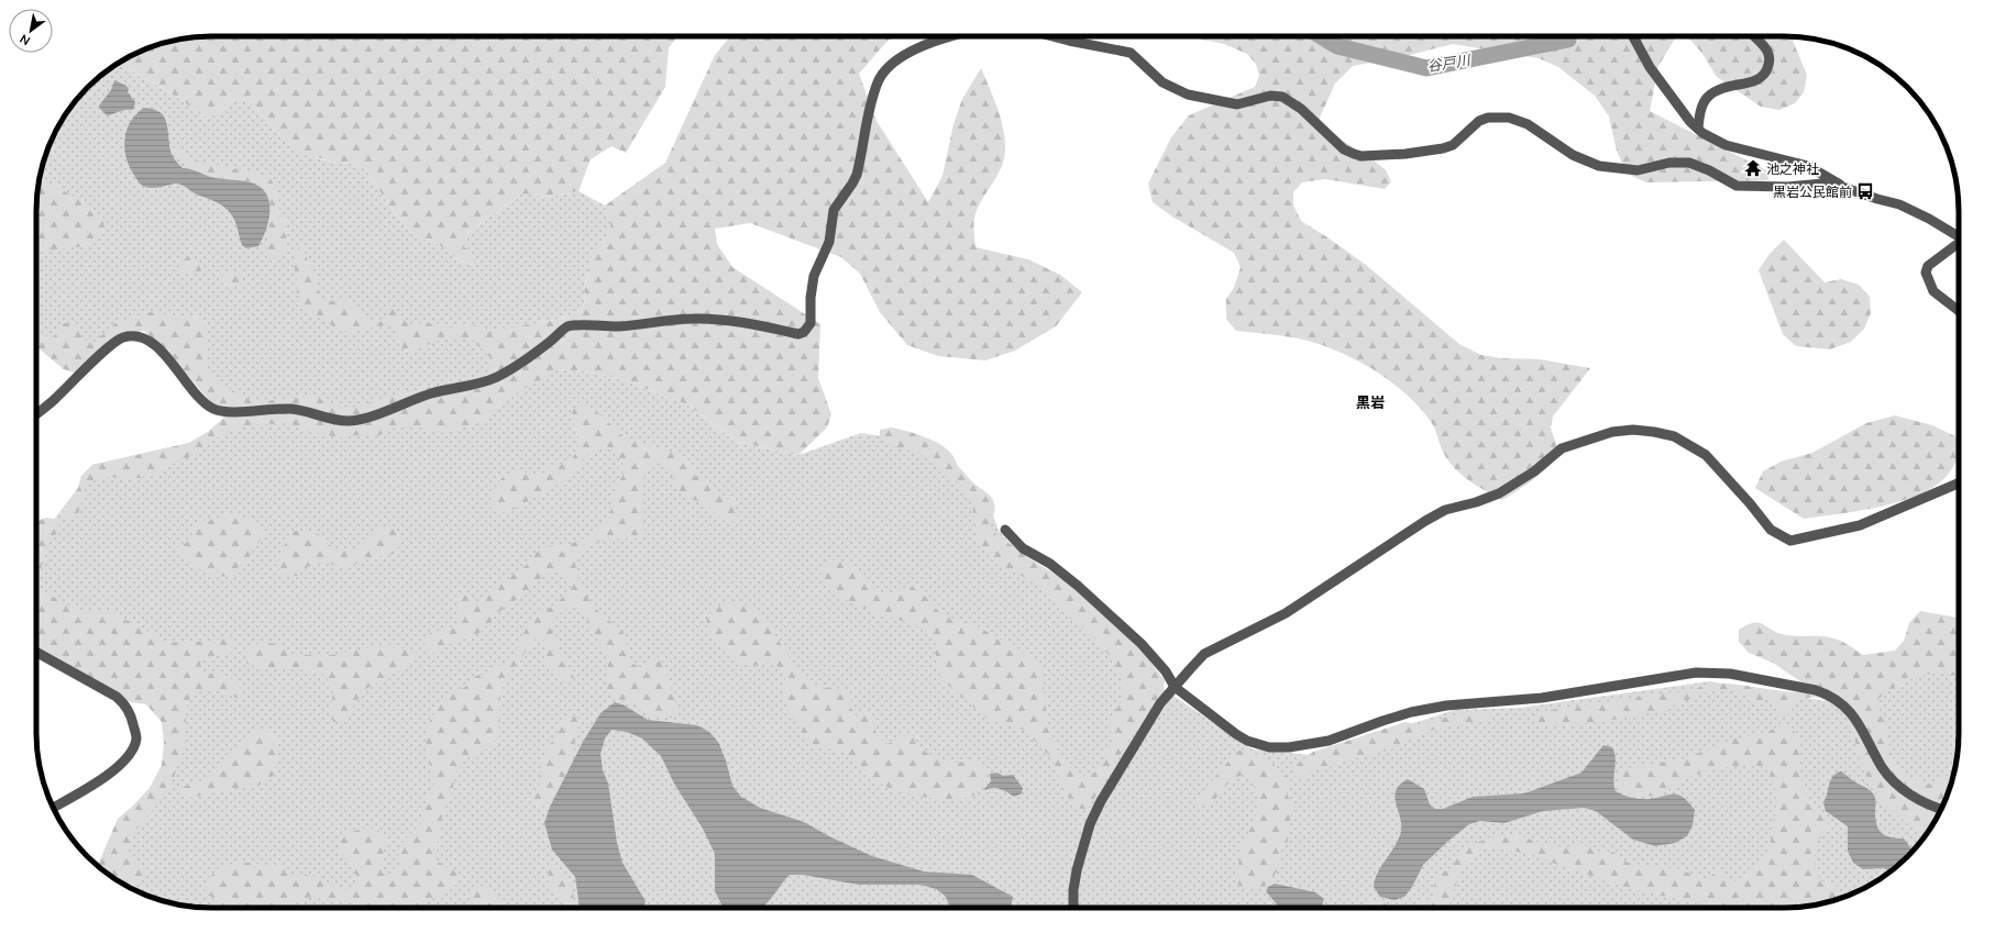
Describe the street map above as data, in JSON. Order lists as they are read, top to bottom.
{
  "districts": ["黒岩"],
  "water": ["谷戸川"],
  "places": {
    "temple": ["池之神社"],
    "bus stop": ["黒岩公民館前"]
  },
  "north": "bottom left"
}
